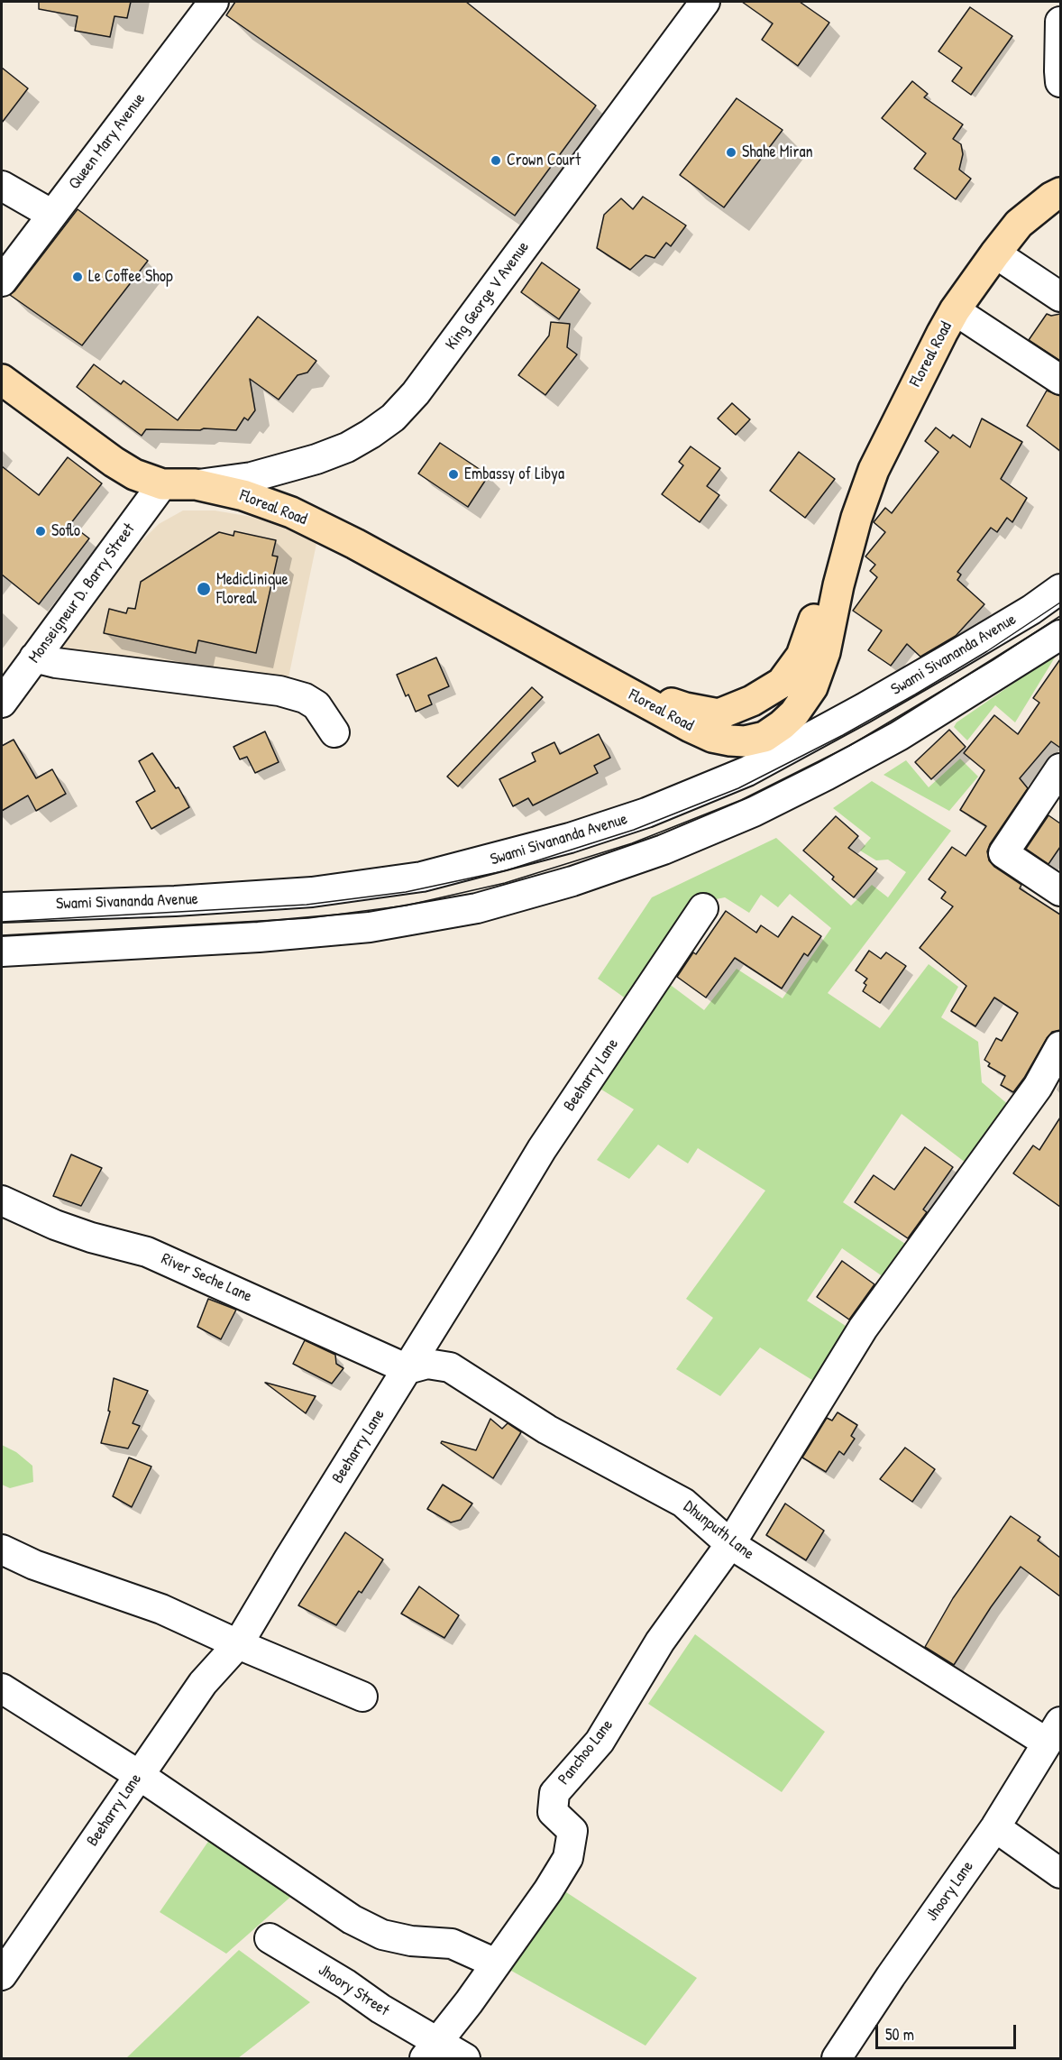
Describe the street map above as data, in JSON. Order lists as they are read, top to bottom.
{
  "streets": {
    "main road": ["Floreal Road"],
    "street": [
      "Queen Mary Avenue",
      "King George V Avenue",
      "Monseigneur D. Barry Street",
      "Swami Sivananda Avenue",
      "Beeharry Lane",
      "River Seche Lane",
      "Dhunputh Lane",
      "Panchoo Lane",
      "Jhoory Lane",
      "Jhoory Street"
    ]
  },
  "crossings": [
    ["King George V Avenue", "Floreal Road"],
    ["Floreal Road", "Monseigneur D. Barry Street"],
    ["Beeharry Lane", "River Seche Lane"],
    ["Beeharry Lane", "Dhunputh Lane"],
    ["River Seche Lane", "Dhunputh Lane"],
    ["Dhunputh Lane", "Panchoo Lane"],
    ["Dhunputh Lane", "Jhoory Lane"]
  ],
  "places": [
    "Shahe Miran",
    "Crown Court",
    "Le Coffee Shop",
    "Embassy of Libya",
    "Soflo",
    "Mediclinique Floreal"
  ],
  "scale_bar": "50 m"
}
